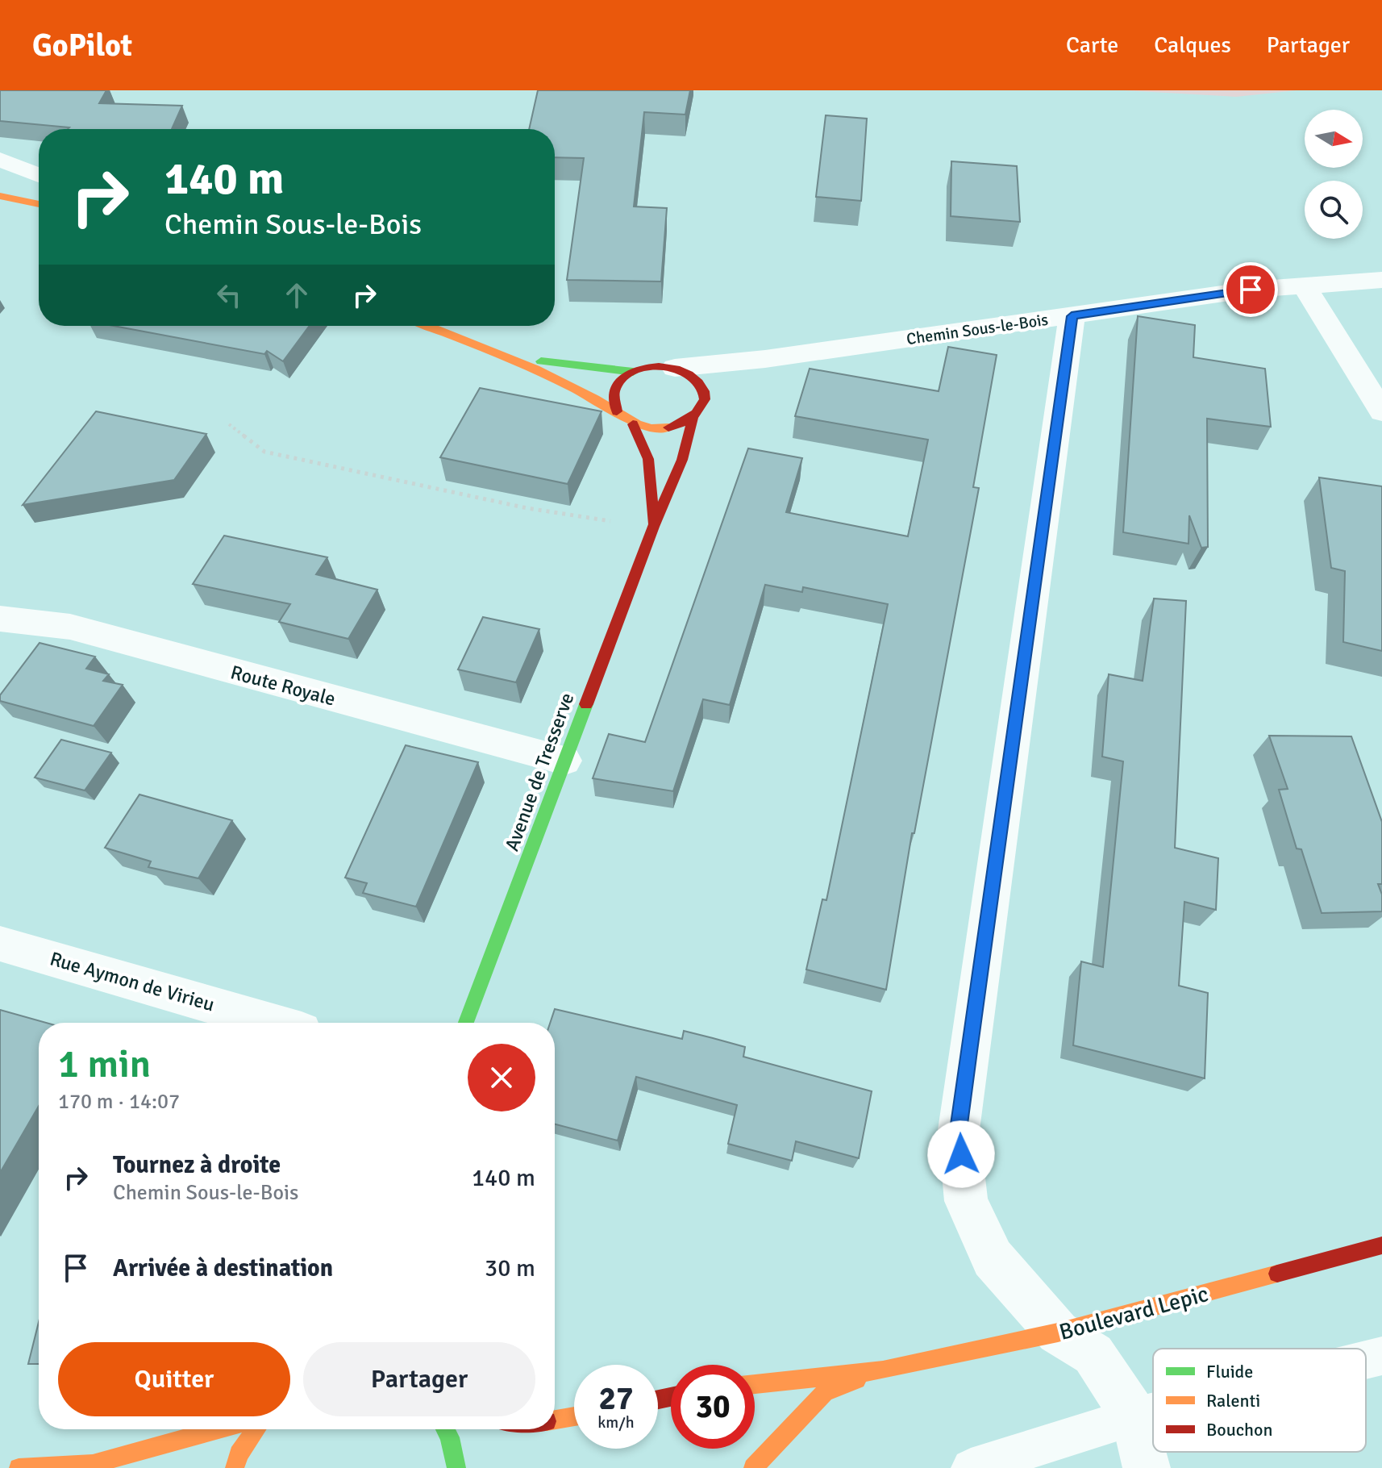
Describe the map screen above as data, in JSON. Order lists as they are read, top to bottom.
{
  "streets": {
    "street": [
      "Chemin Sous-le-Bois",
      "Route Royale",
      "Avenue de Tresserve",
      "Rue Aymon de Virieu",
      "Boulevard Lepic"
    ]
  },
  "crossings": [
    ["Chemin Sous-le-Bois", "Avenue de Tresserve"],
    ["Route Royale", "Avenue de Tresserve"]
  ],
  "legend": ["Fluide", "Ralenti", "Bouchon"],
  "north": "right",
  "page": {
    "header": "GoPilot",
    "nav": ["Carte", "Calques", "Partager"],
    "turn": ["140 m", "Chemin Sous-le-Bois"],
    "heading": ["1 min", "170 m · 14:07"],
    "list": [
      {
        "name": "Tournez à droite",
        "note": "Chemin Sous-le-Bois",
        "value": "140 m"
      },
      {
        "name": "Arrivée à destination",
        "value": "30 m"
      }
    ],
    "buttons": ["Quitter", "Partager"],
    "speed": "27 km/h",
    "limit": "30"
  }
}
